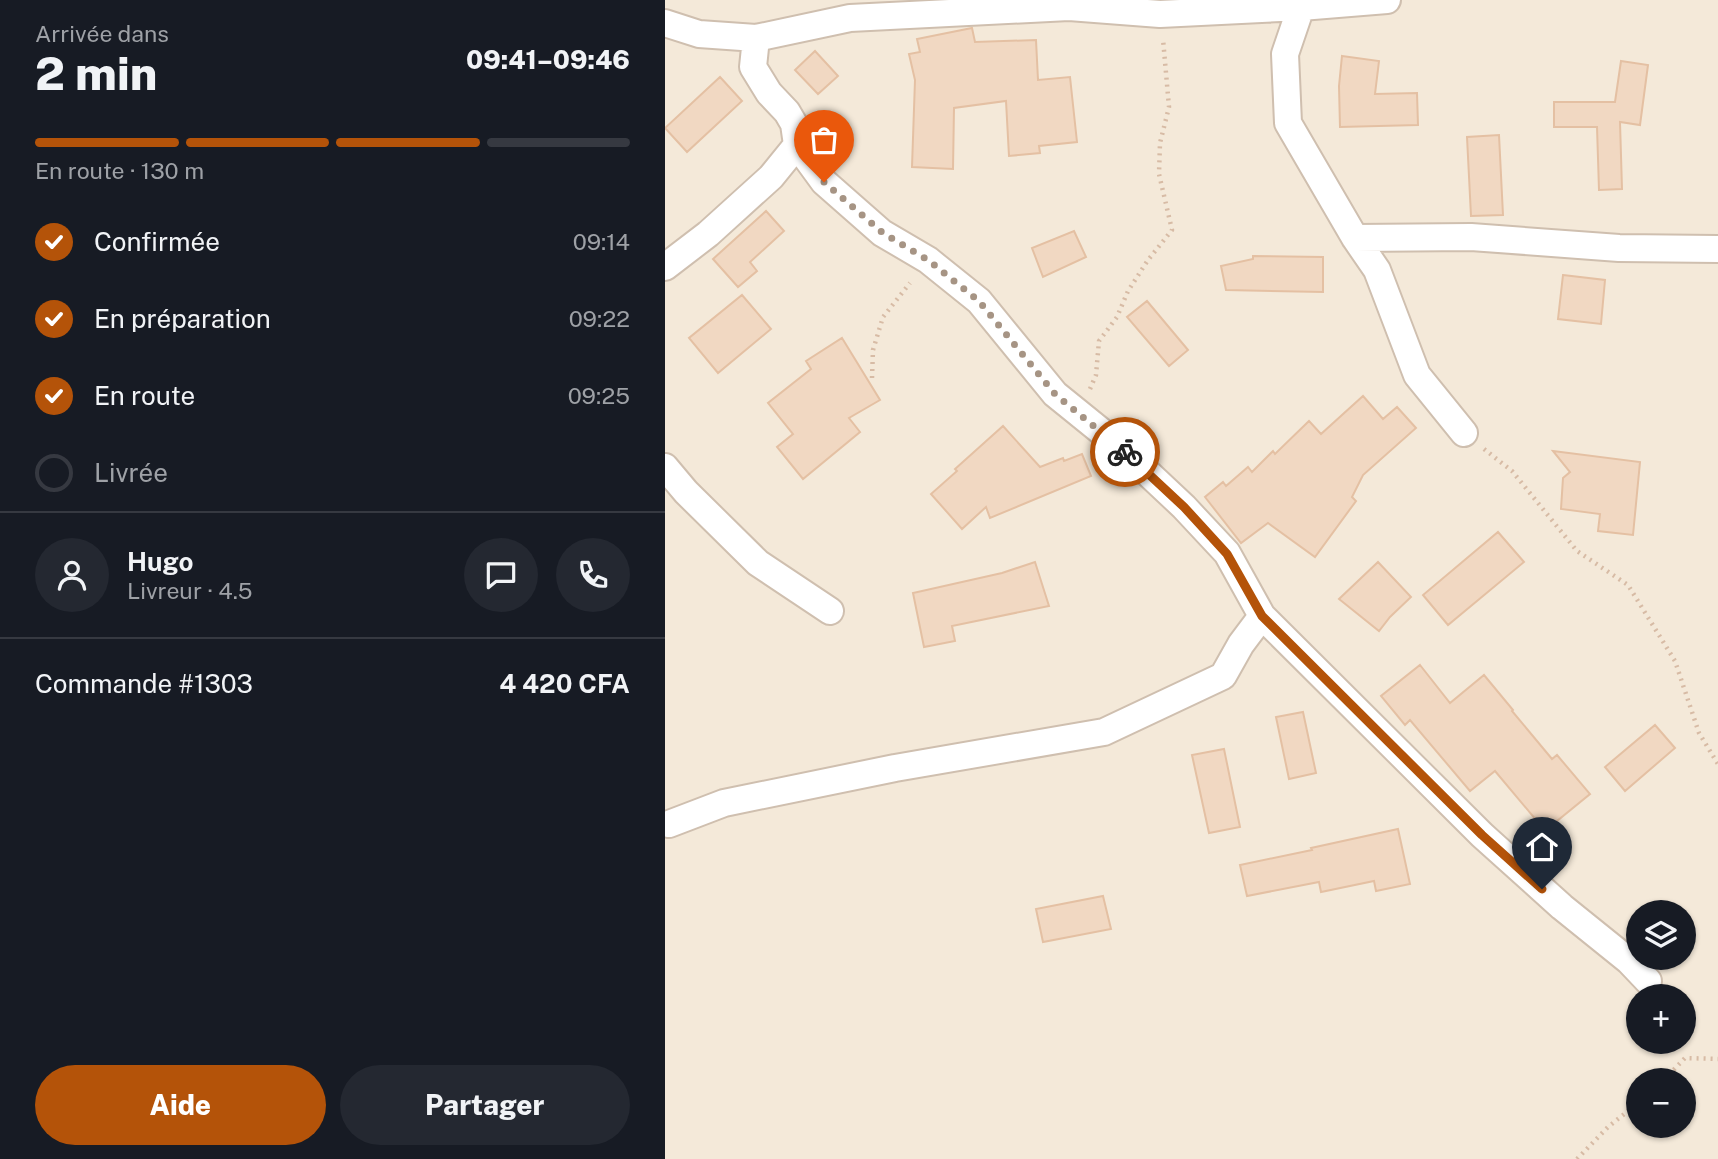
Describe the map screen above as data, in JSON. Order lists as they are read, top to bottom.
{
  "page": {
    "heading": ["2 min", "Arrivée dans", "09:41–09:46"],
    "panel": [
      "Hugo",
      "Livreur · 4.5",
      "Commande #1303",
      "4 420 CFA"
    ],
    "bar": "En route · 130 m",
    "list": [
      ["Confirmée", "09:14"],
      ["En préparation", "09:22"],
      ["En route", "09:25"],
      "Livrée"
    ],
    "map_buttons": ["+", "−"],
    "buttons": ["Aide", "Partager"]
  }
}
